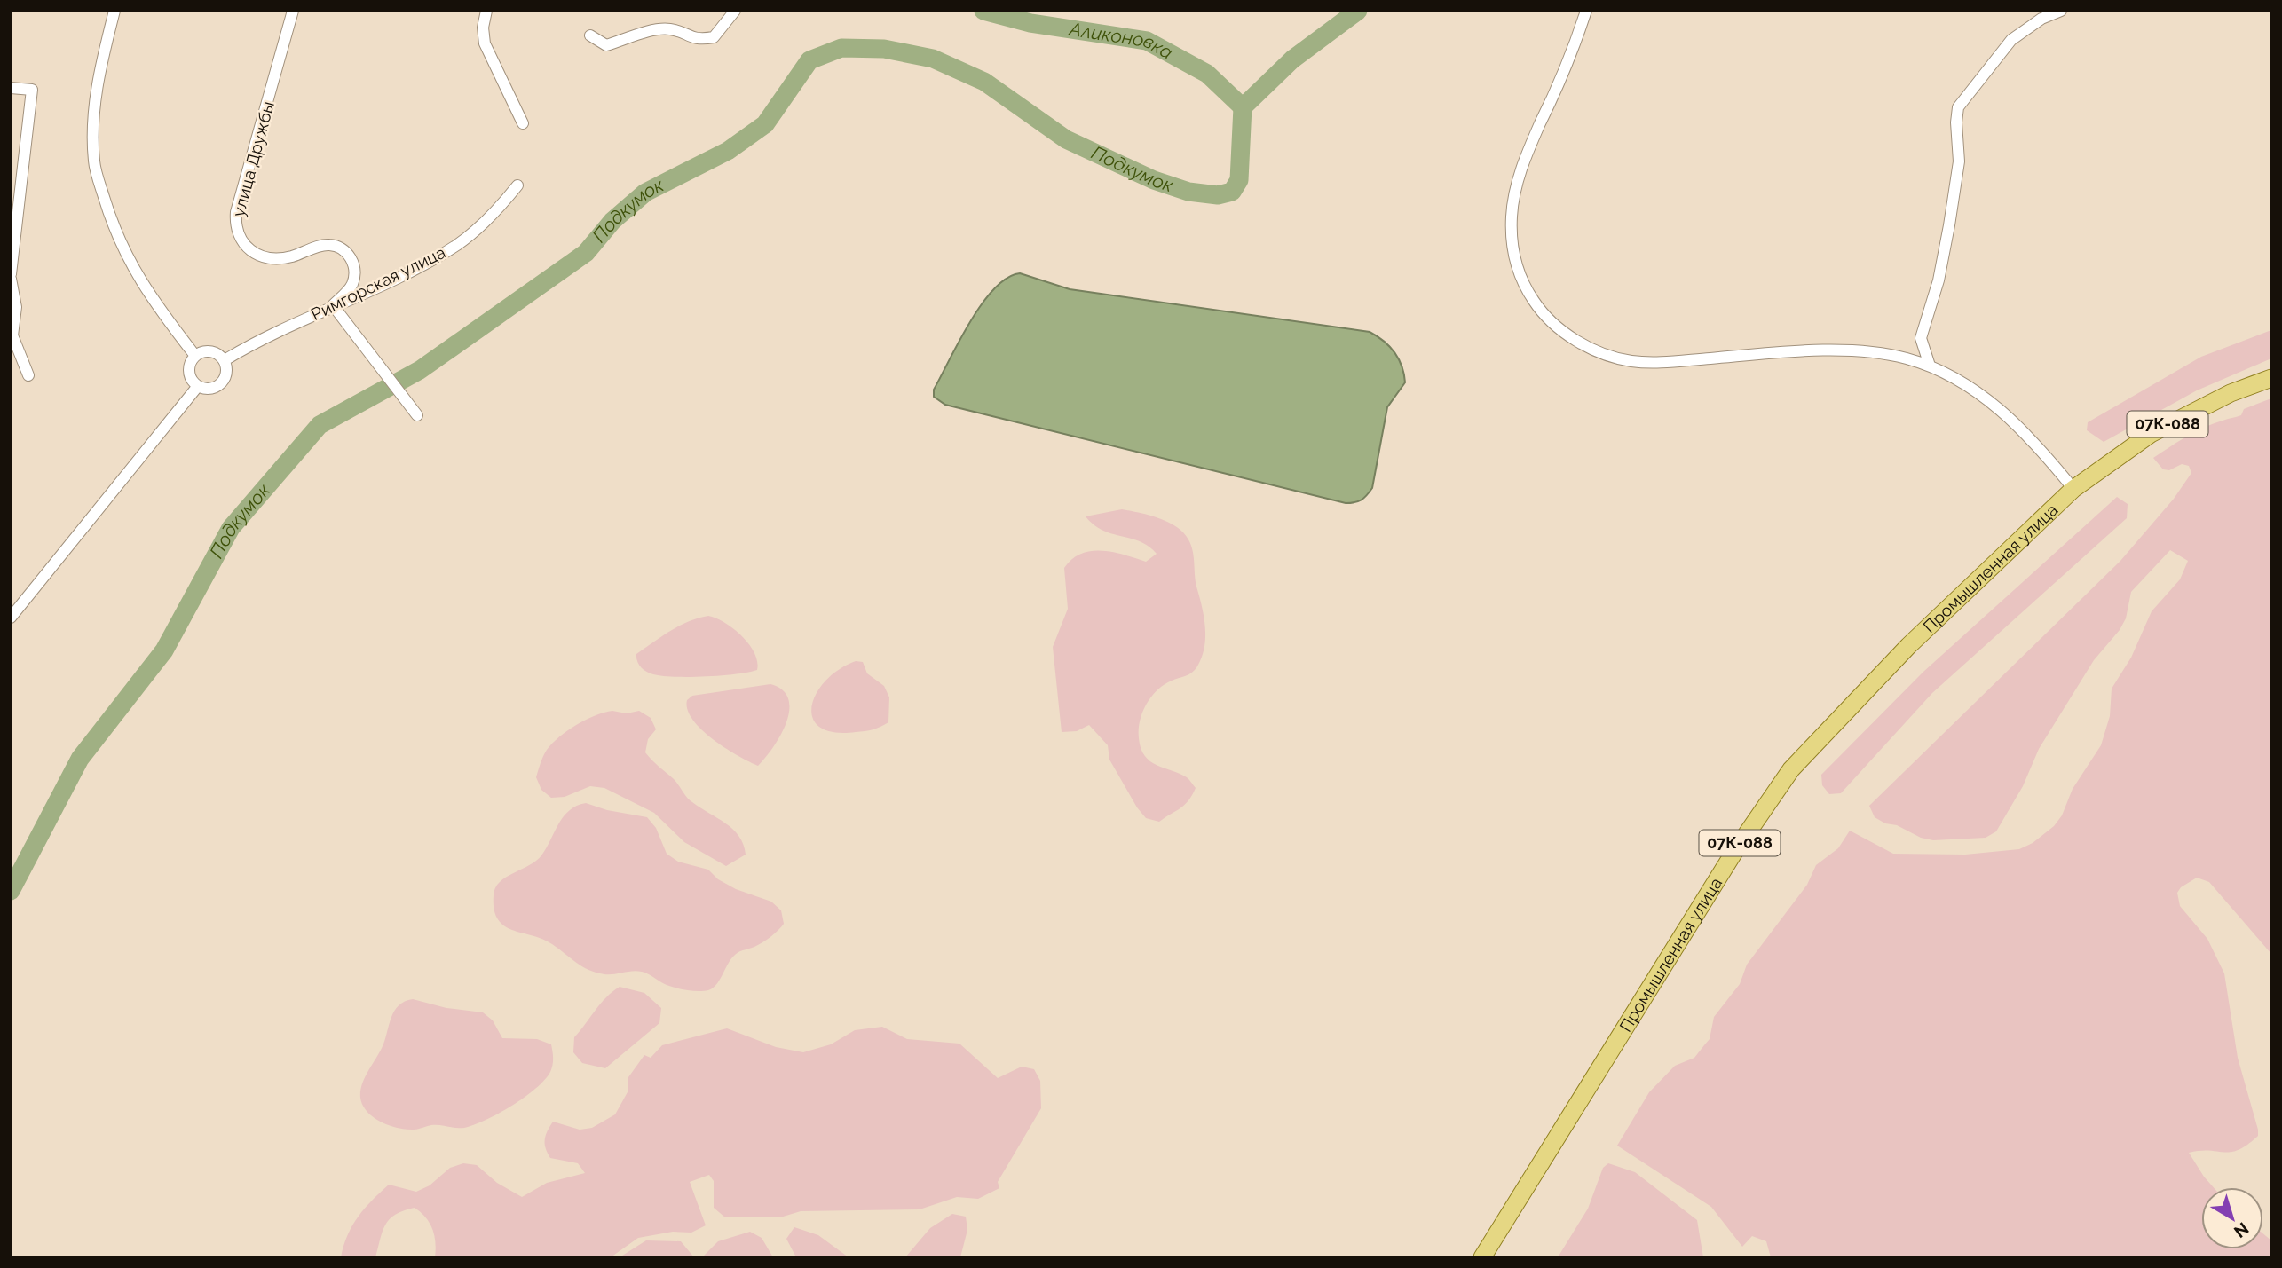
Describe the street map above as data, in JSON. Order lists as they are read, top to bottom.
{
  "streets": {
    "main road": ["07К-088", "Промышленная улица"],
    "street": ["улица Дружбы", "Римгорская улица"]
  },
  "crossings": [
    ["улица Дружбы", "Римгорская улица"],
    ["07К-088", "Промышленная улица"]
  ],
  "water": ["Аликоновка", "Подкумок"],
  "north": "bottom right"
}
